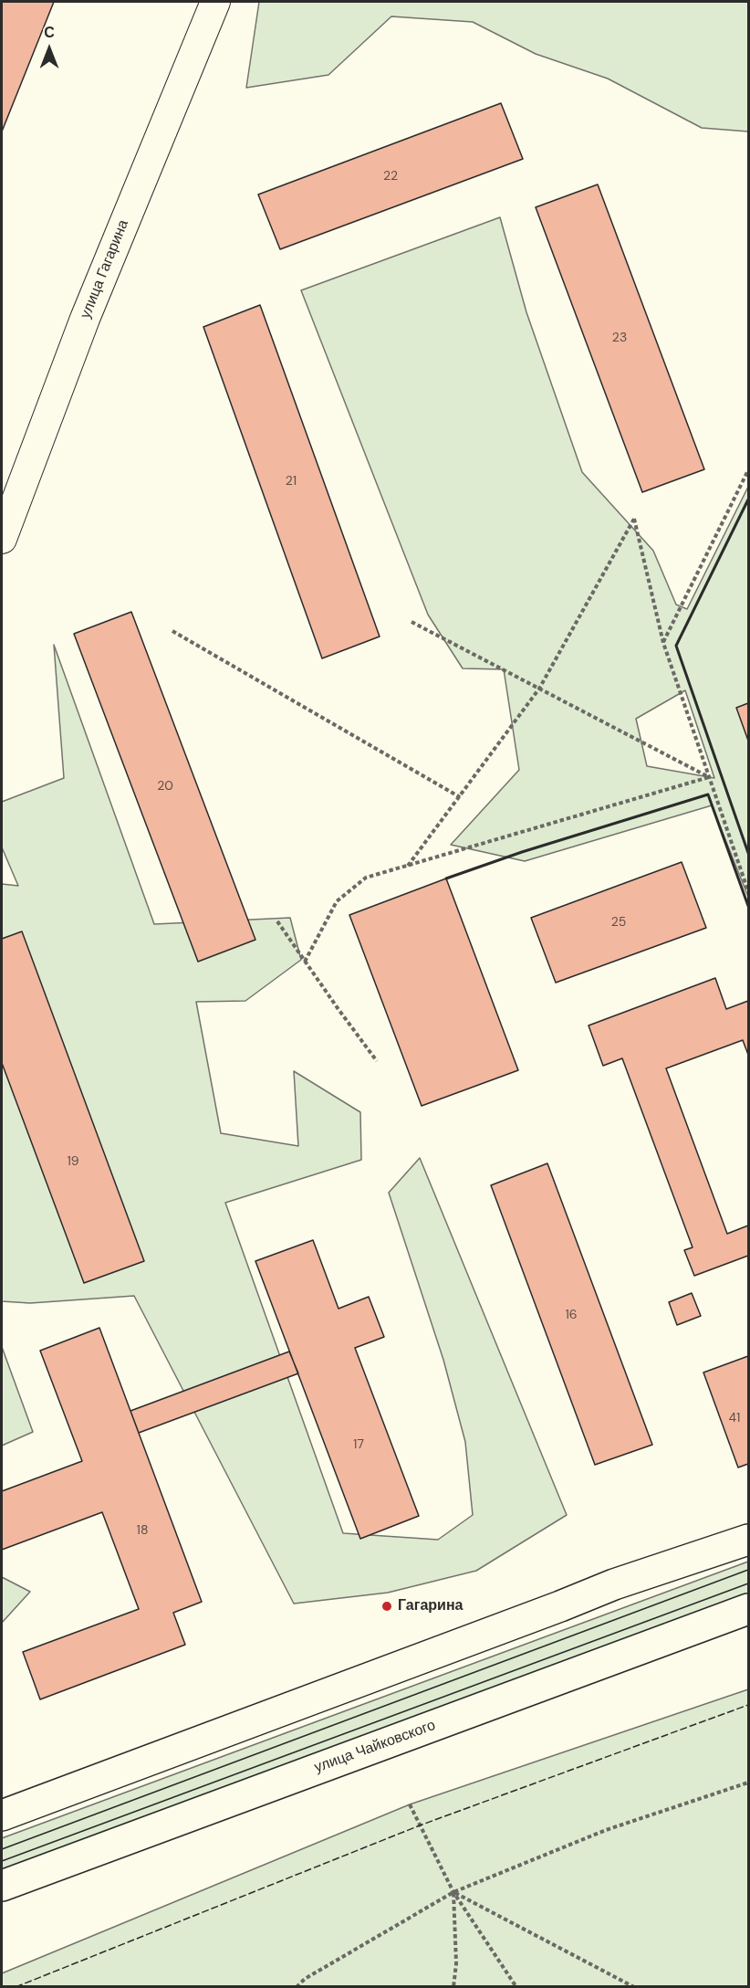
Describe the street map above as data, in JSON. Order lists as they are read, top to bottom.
{
  "streets": {
    "main road": ["улица Чайковского"],
    "street": ["улица Гагарина"]
  },
  "places": ["Гагарина"],
  "house_numbers": [
    "22",
    "23",
    "21",
    "20",
    "25",
    "19",
    "16",
    "41",
    "17",
    "18"
  ],
  "north": "top"
}
